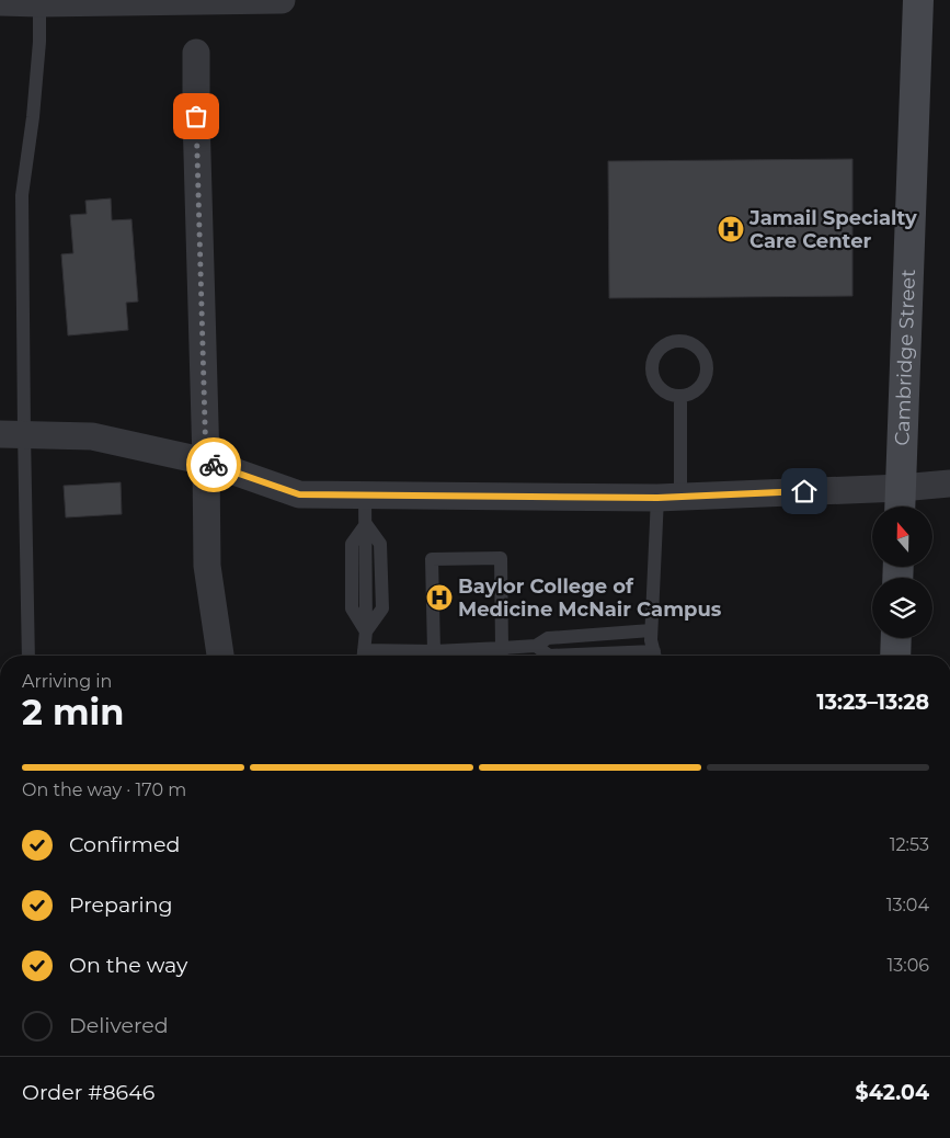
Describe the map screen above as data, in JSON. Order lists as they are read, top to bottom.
{
  "streets": {
    "street": ["Cambridge Street"]
  },
  "places": {
    "hospital": ["Jamail Specialty Care Center", "Baylor College of Medicine McNair Campus"]
  },
  "north": "top",
  "page": {
    "heading": ["2 min", "Arriving in", "13:23–13:28"],
    "panel": ["Order #8646", "$42.04"],
    "bar": "On the way · 170 m",
    "list": [
      ["Confirmed", "12:53"],
      ["Preparing", "13:04"],
      ["On the way", "13:06"],
      "Delivered"
    ]
  }
}
